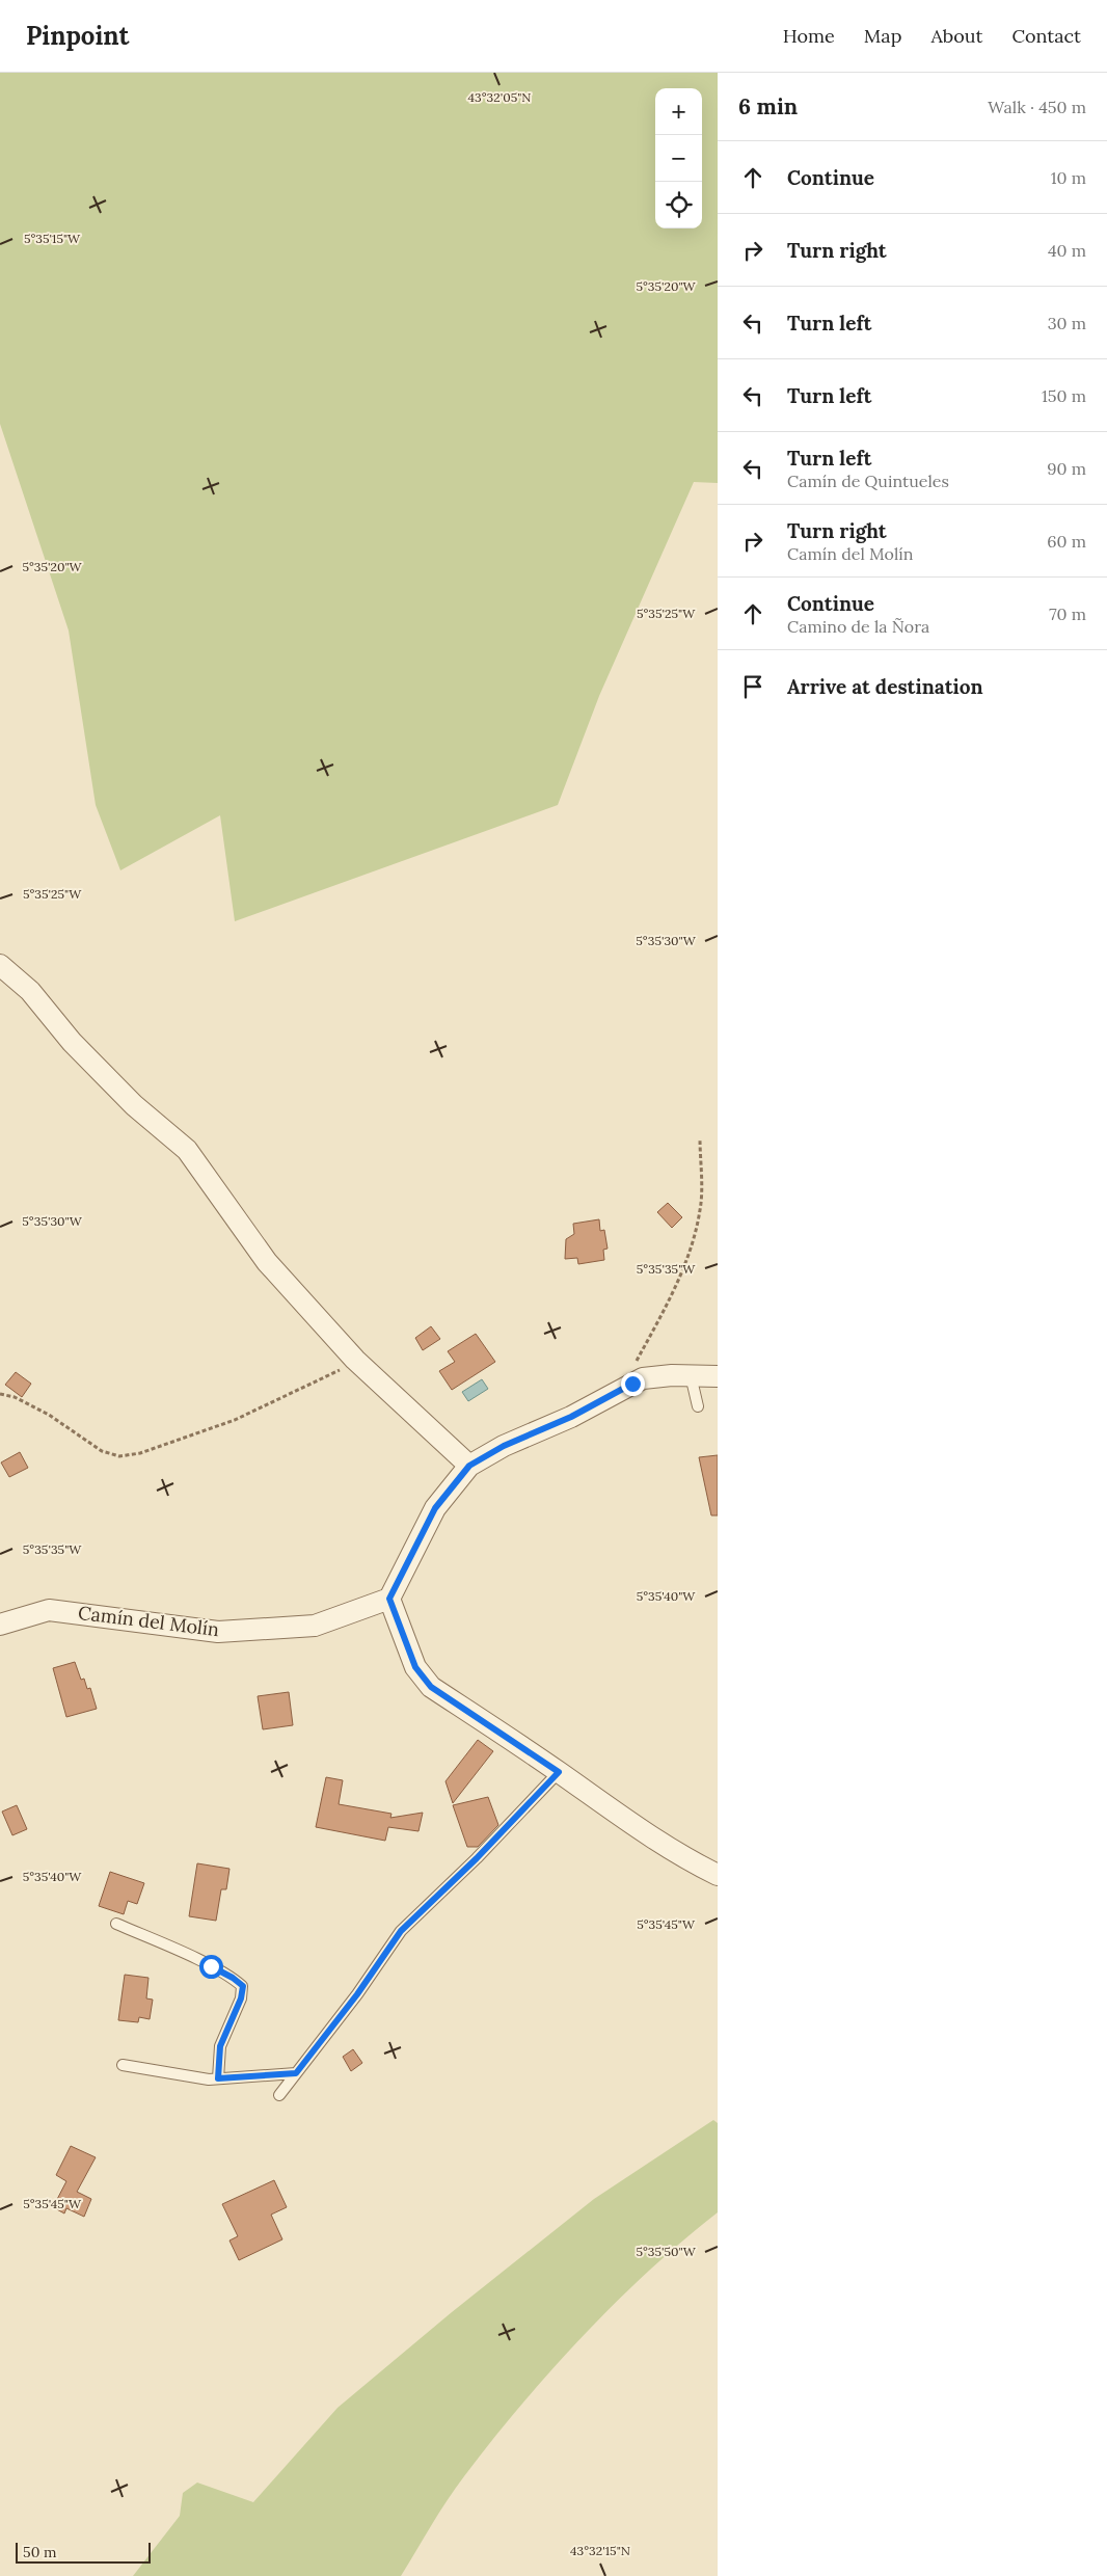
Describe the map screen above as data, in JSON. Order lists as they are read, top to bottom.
{
  "streets": {
    "street": ["Camín del Molín"]
  },
  "scale_bar": "50 m",
  "page": {
    "header": "Pinpoint",
    "nav": [
      "Home",
      "Map",
      "About",
      "Contact"
    ],
    "heading": ["6 min", "Walk · 450 m"],
    "map_buttons": ["+", "−"],
    "list": [
      ["Continue", "10 m"],
      ["Turn right", "40 m"],
      ["Turn left", "30 m"],
      ["Turn left", "150 m"],
      ["Turn left", "Camín de Quintueles", "90 m"],
      ["Turn right", "Camín del Molín", "60 m"],
      ["Continue", "Camino de la Ñora", "70 m"],
      "Arrive at destination"
    ],
    "scale": "50 m"
  },
  "coordinates": [
    "43°32'05\"N",
    "5°35'15\"W",
    "5°35'20\"W",
    "5°35'25\"W",
    "5°35'30\"W",
    "5°35'35\"W",
    "5°35'40\"W",
    "5°35'45\"W",
    "5°35'50\"W",
    "43°32'15\"N"
  ]
}
